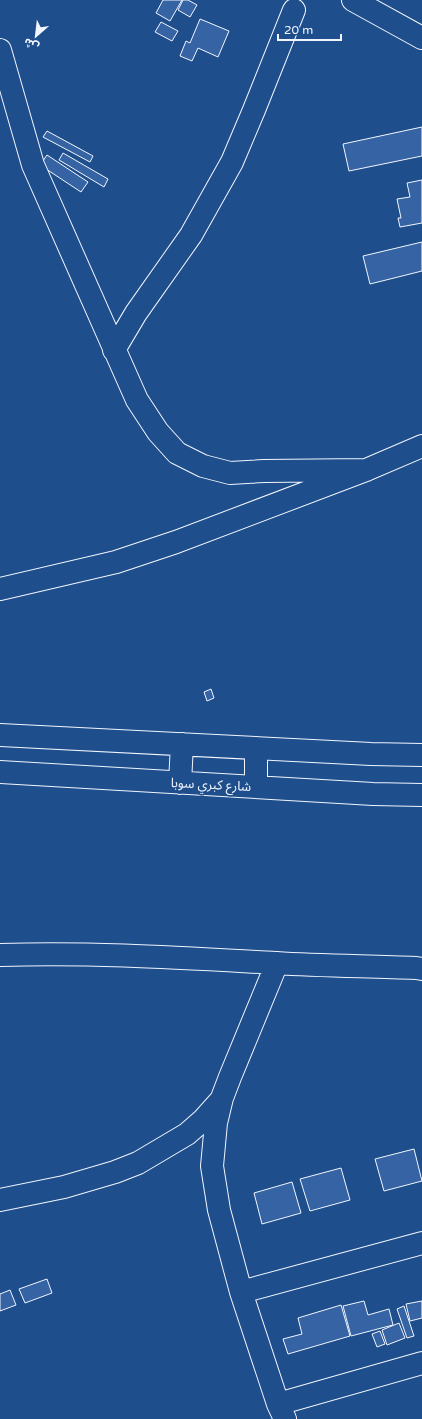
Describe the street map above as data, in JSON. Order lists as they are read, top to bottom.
{
  "streets": {
    "main road": ["شارع كبري سوبا"]
  },
  "scale_bar": "20 m",
  "north": "bottom left"
}
